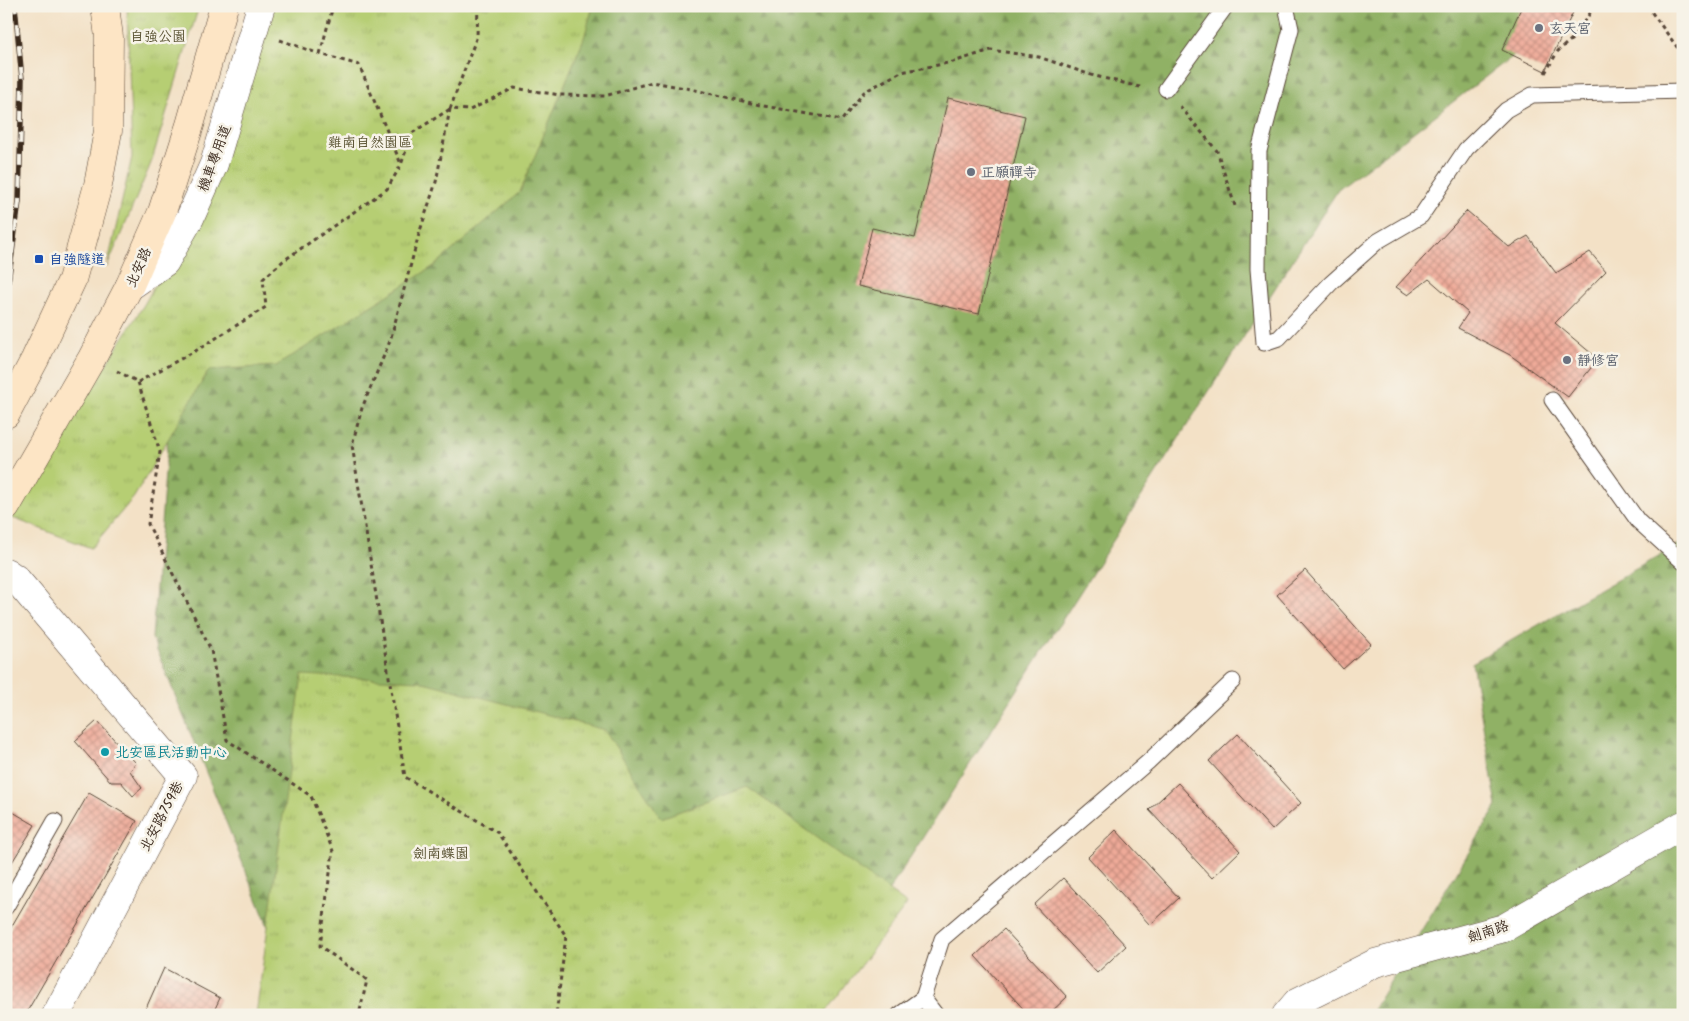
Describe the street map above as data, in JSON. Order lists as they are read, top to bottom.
{
  "streets": {
    "main road": ["北安路"],
    "street": ["機車專用道", "北安路759巷", "劍南路"]
  },
  "crossings": [
    ["機車專用道", "北安路"]
  ],
  "parks": ["自強公園", "雞南自然園區", "劍南蝶園"],
  "places": {
    "other": [
      "玄天宮",
      "正願禪寺",
      "靜修宮",
      "北安區民活動中心"
    ],
    "transit": ["自強隧道"]
  }
}
